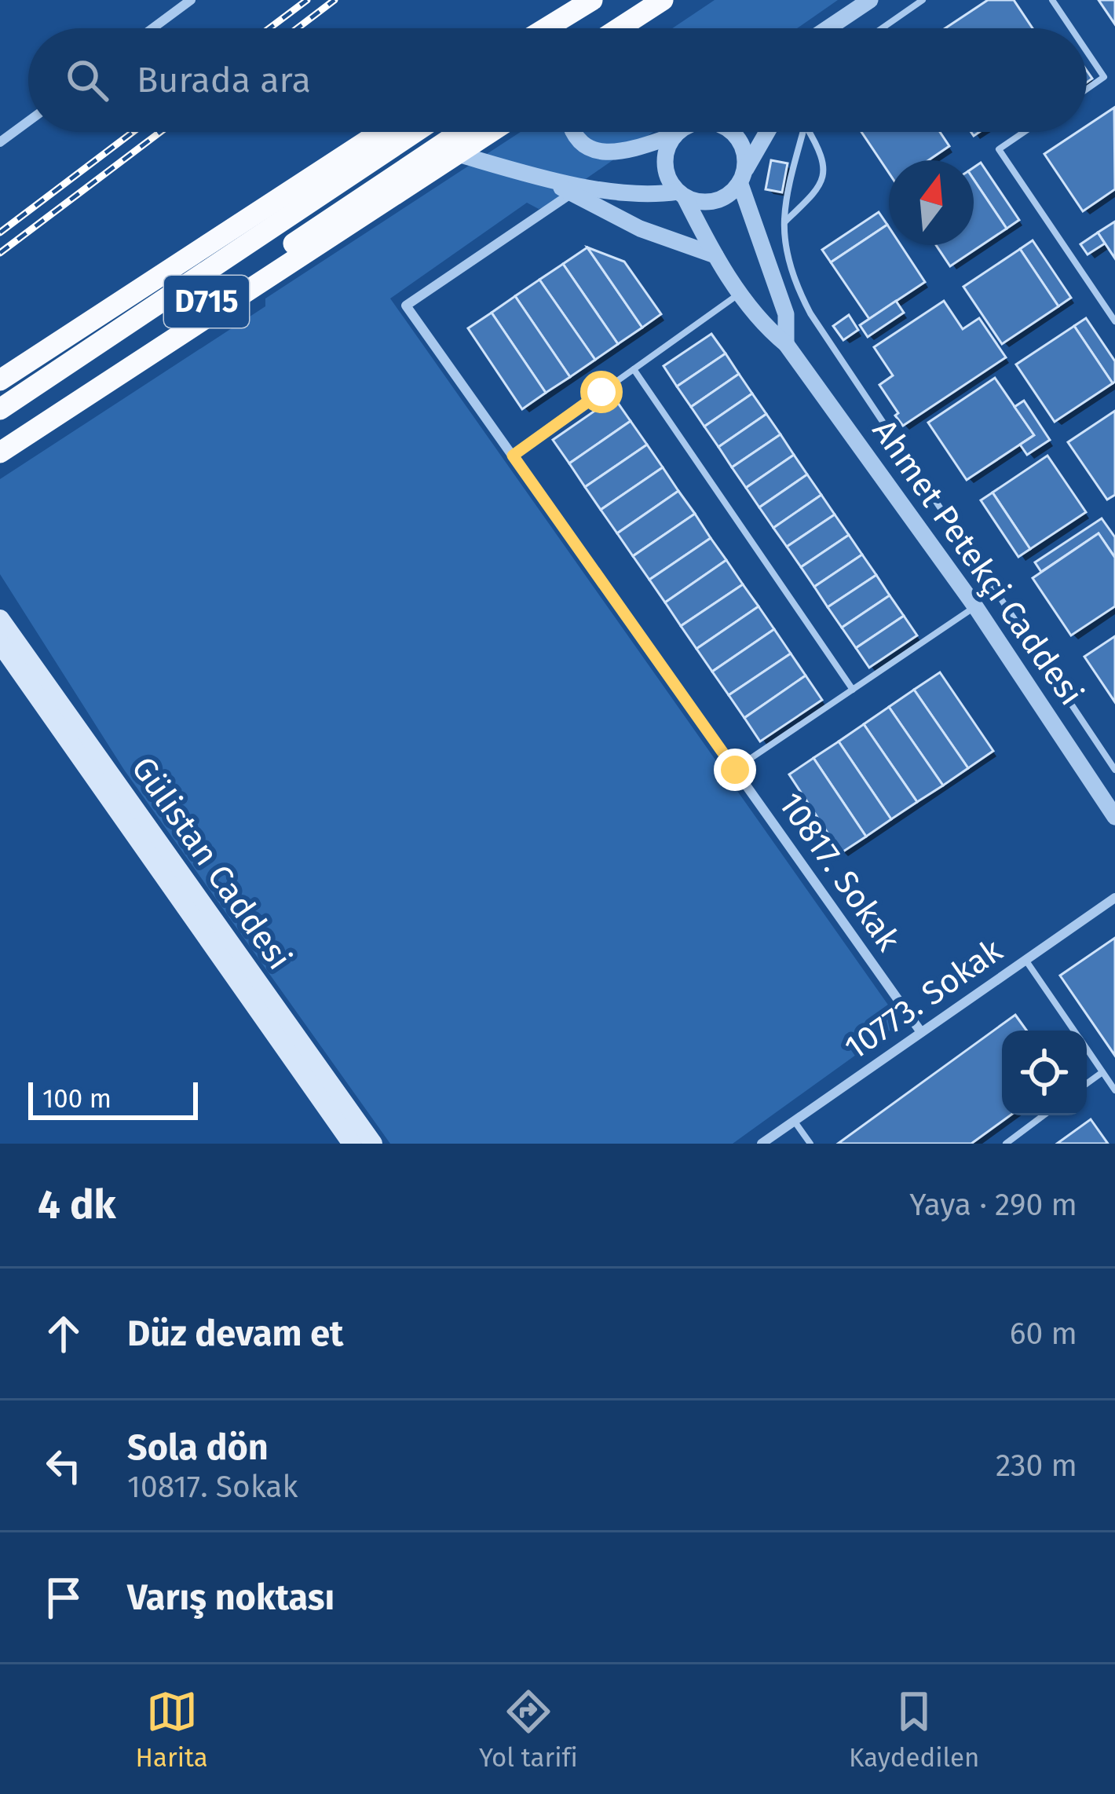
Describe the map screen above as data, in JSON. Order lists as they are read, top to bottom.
{
  "streets": {
    "highway": ["D715"],
    "main road": ["Gülistan Caddesi"],
    "street": ["Ahmet Petekçi Caddesi", "10817. Sokak", "10773. Sokak"]
  },
  "crossings": [
    ["10817. Sokak", "10773. Sokak"]
  ],
  "scale_bar": "100 m",
  "north": "top",
  "page": {
    "search": "Burada ara",
    "scale": "100 m",
    "heading": ["4 dk", "Yaya · 290 m"],
    "list": [
      ["Düz devam et", "60 m"],
      ["Sola dön", "10817. Sokak", "230 m"],
      "Varış noktası"
    ],
    "nav": ["Harita", "Yol tarifi", "Kaydedilen"]
  }
}
